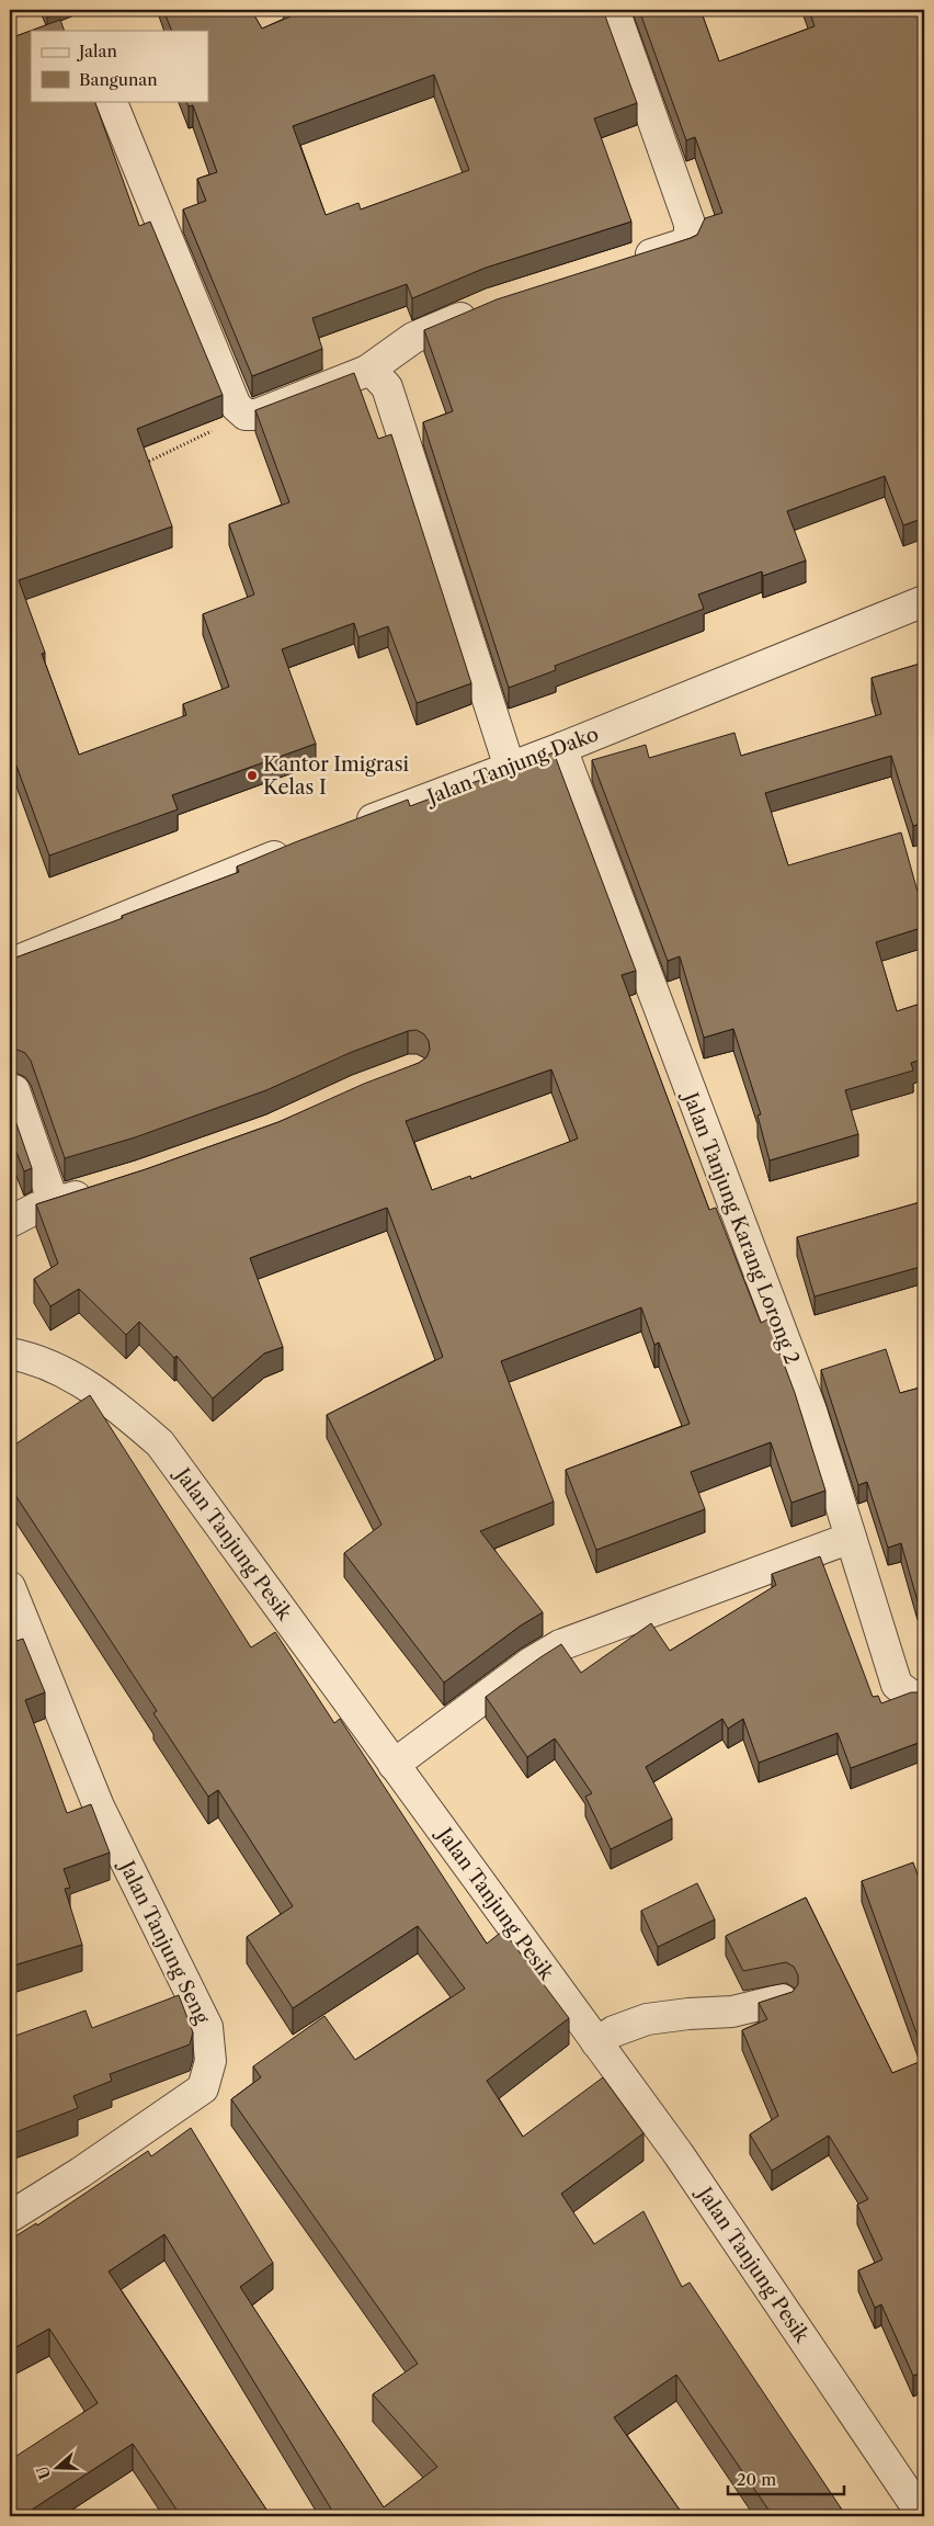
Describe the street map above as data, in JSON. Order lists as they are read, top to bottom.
{
  "streets": {
    "street": [
      "Jalan Tanjung Dako",
      "Jalan Tanjung Karang Lorong 2",
      "Jalan Tanjung Pesik",
      "Jalan Tanjung Seng"
    ]
  },
  "crossings": [
    ["Jalan Tanjung Dako", "Jalan Tanjung Karang Lorong 2"]
  ],
  "places": ["Kantor Imigrasi Kelas I"],
  "legend": ["Jalan", "Bangunan"],
  "scale_bar": "20 m",
  "north": "left"
}
